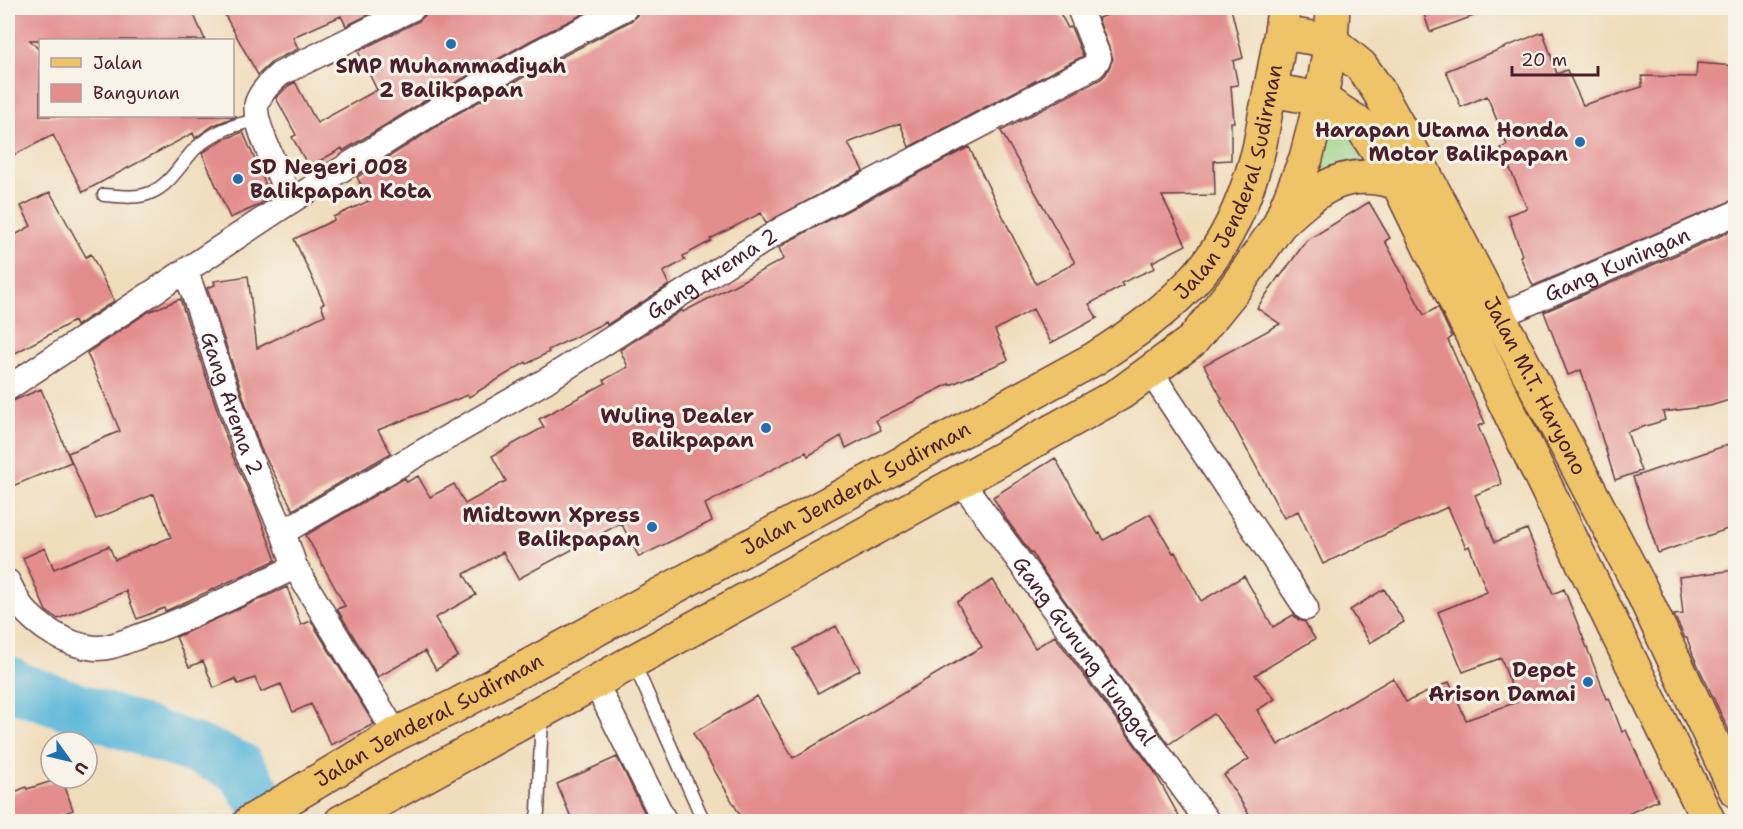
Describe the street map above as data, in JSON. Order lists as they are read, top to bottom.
{
  "streets": {
    "main road": ["Jalan Jenderal Sudirman", "Jalan M.T. Haryono"],
    "street": ["Gang Kuningan", "Gang Arema 2", "Gang Gunung Tunggal"]
  },
  "crossings": [
    ["Jalan Jenderal Sudirman", "Gang Arema 2"],
    ["Jalan Jenderal Sudirman", "Jalan M.T. Haryono"],
    ["Jalan Jenderal Sudirman", "Gang Gunung Tunggal"],
    ["Gang Kuningan", "Jalan M.T. Haryono"]
  ],
  "places": [
    "SMP Muhammadiyah 2 Balikpapan",
    "Harapan Utama Honda Motor Balikpapan",
    "SD Negeri 008 Balikpapan Kota",
    "Wuling Dealer Balikpapan",
    "Midtown Xpress Balikpapan",
    "Depot Arison Damai"
  ],
  "legend": ["Jalan", "Bangunan"],
  "scale_bar": "20 m",
  "north": "bottom right"
}
